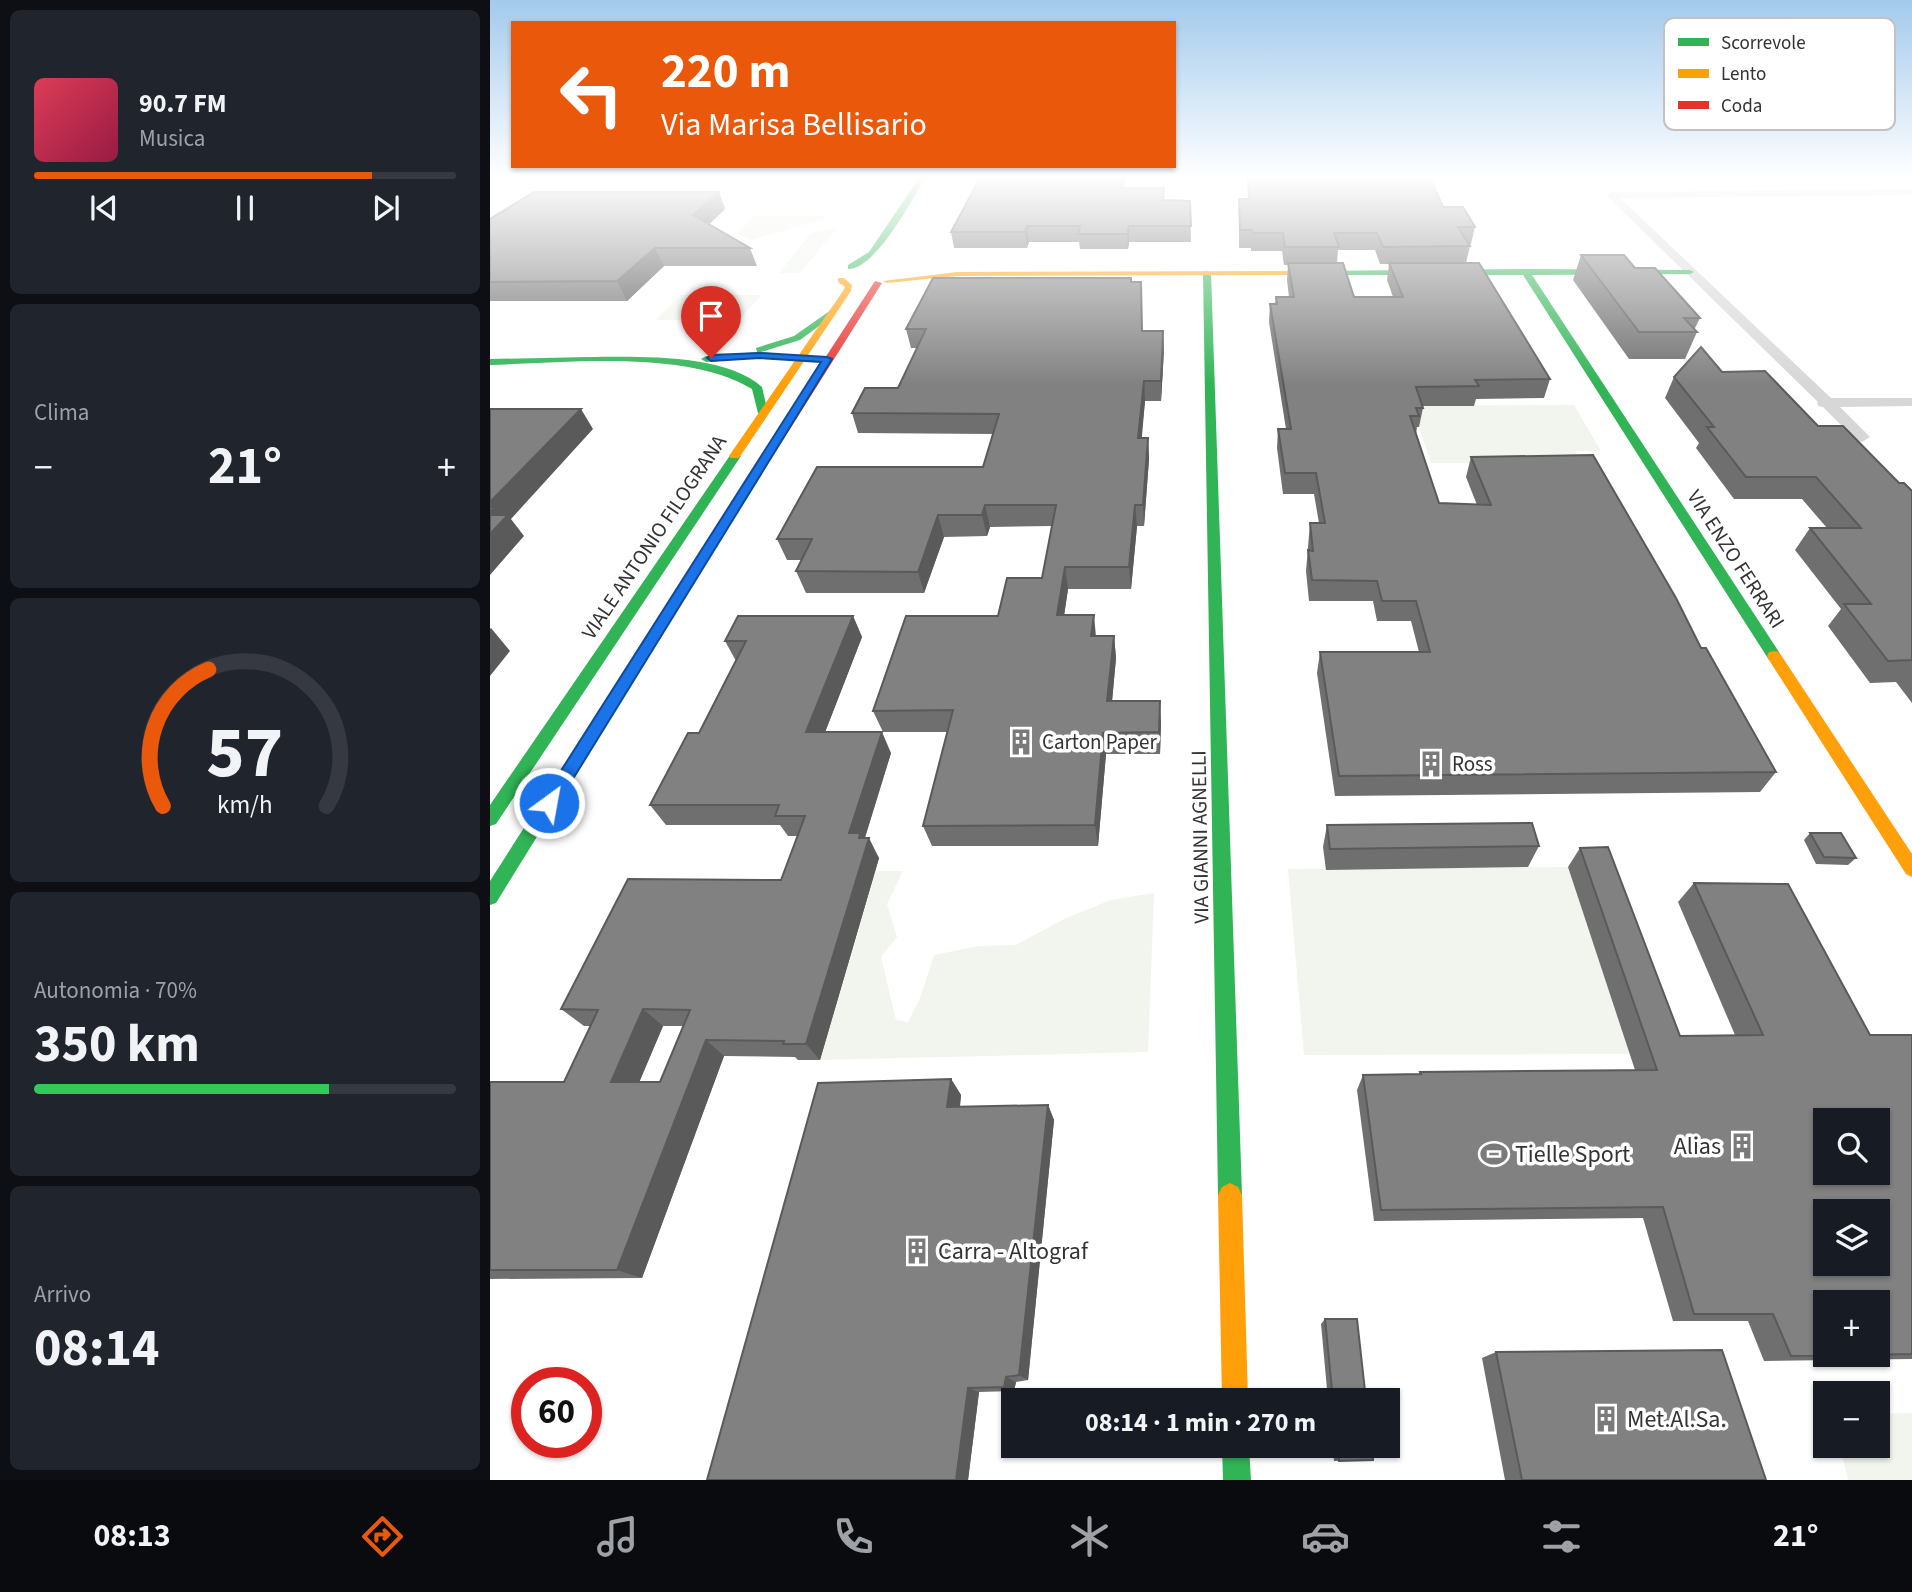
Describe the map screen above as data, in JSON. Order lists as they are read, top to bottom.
{
  "streets": {
    "street": ["VIALE ANTONIO FILOGRANA", "VIA ENZO FERRARI", "VIA GIANNI AGNELLI"]
  },
  "places": {
    "building": [
      "Carton Paper",
      "Ross",
      "Alias",
      "Carra - Altograf",
      "Met.Al.Sa."
    ],
    "sports": ["Tielle Sport"]
  },
  "legend": ["Scorrevole", "Lento", "Coda"],
  "page": {
    "turn": ["220 m", "Via Marisa Bellisario"],
    "song": ["90.7 FM", "Musica"],
    "tile": [
      "Clima",
      ["Autonomia · 70%", "350 km"],
      ["Arrivo", "08:14"]
    ],
    "heat": ["−", "21°", "+"],
    "map_buttons": ["+", "−"],
    "limit": "60",
    "trip": "08:14 · 1 min · 270 m",
    "tabs": ["08:13", "21°"],
    "gauge": ["57", "km/h"]
  }
}
